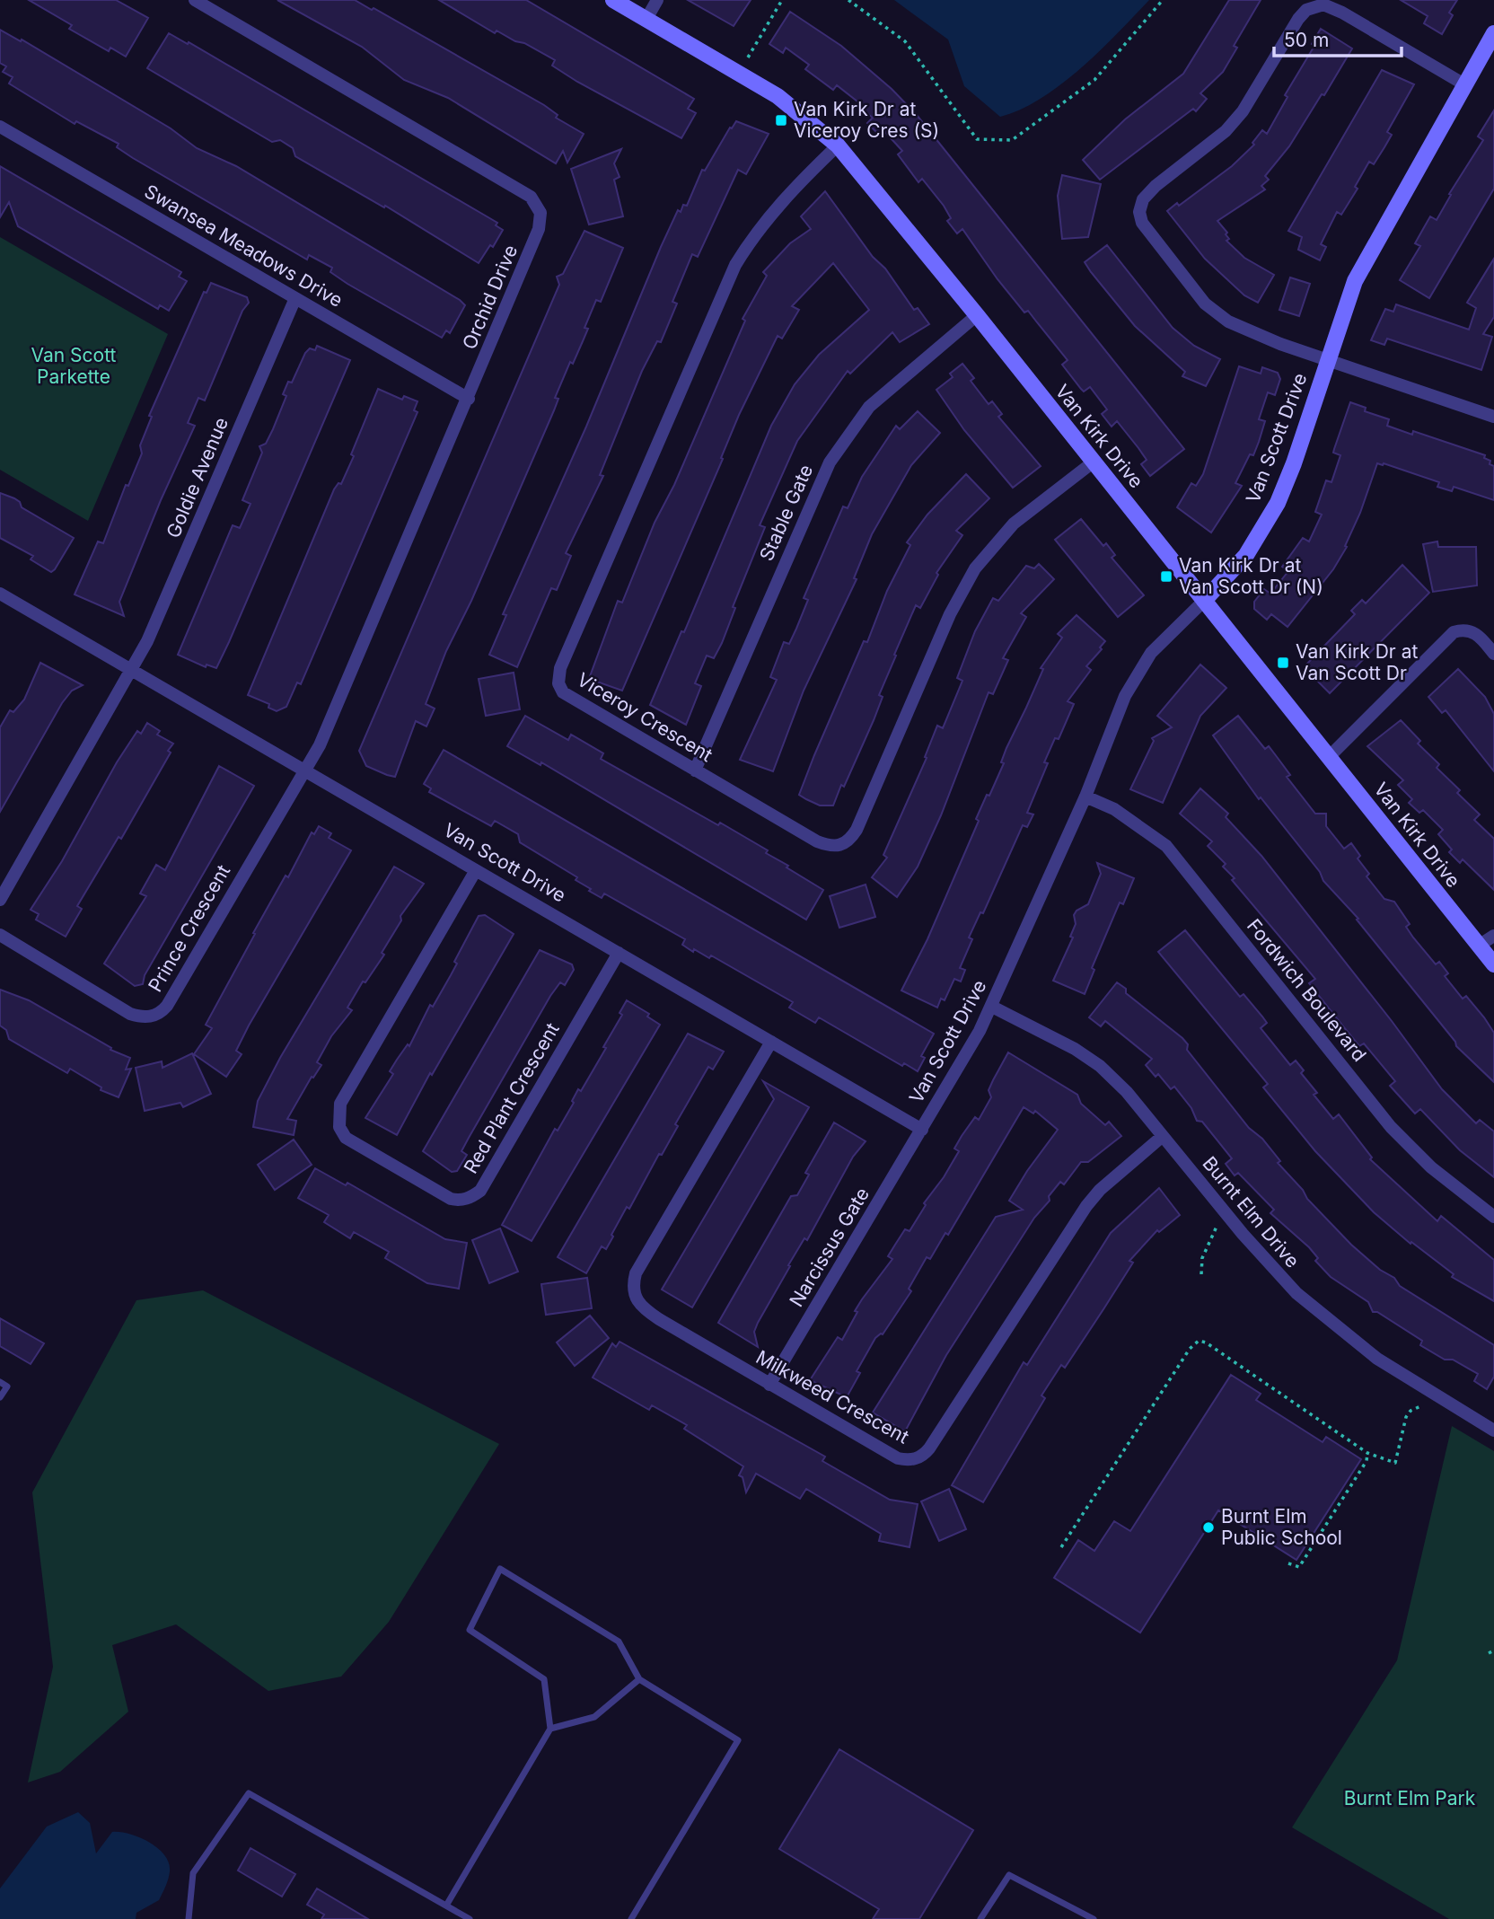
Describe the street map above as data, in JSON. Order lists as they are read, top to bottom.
{
  "streets": {
    "street": [
      "Swansea Meadows Drive",
      "Orchid Drive",
      "Van Kirk Drive",
      "Van Scott Drive",
      "Goldie Avenue",
      "Stable Gate",
      "Viceroy Crescent",
      "Prince Crescent",
      "Fordwich Boulevard",
      "Red Plant Crescent",
      "Burnt Elm Drive",
      "Narcissus Gate",
      "Milkweed Crescent"
    ]
  },
  "crossings": [
    ["Swansea Meadows Drive", "Orchid Drive"],
    ["Swansea Meadows Drive", "Goldie Avenue"],
    ["Orchid Drive", "Van Scott Drive"],
    ["Orchid Drive", "Prince Crescent"],
    ["Van Kirk Drive", "Van Scott Drive"],
    ["Van Kirk Drive", "Stable Gate"],
    ["Van Kirk Drive", "Viceroy Crescent"],
    ["Van Scott Drive", "Goldie Avenue"],
    ["Van Scott Drive", "Prince Crescent"],
    ["Van Scott Drive", "Fordwich Boulevard"],
    ["Van Scott Drive", "Red Plant Crescent"],
    ["Van Scott Drive", "Burnt Elm Drive"],
    ["Van Scott Drive", "Narcissus Gate"],
    ["Van Scott Drive", "Milkweed Crescent"],
    ["Stable Gate", "Viceroy Crescent"],
    ["Burnt Elm Drive", "Milkweed Crescent"],
    ["Narcissus Gate", "Milkweed Crescent"]
  ],
  "parks": ["Van Scott Parkette", "Burnt Elm Park"],
  "places": {
    "transit": ["Van Kirk Dr at Viceroy Cres (S)", "Van Kirk Dr at Van Scott Dr (N)", "Van Kirk Dr at Van Scott Dr"],
    "other": ["Burnt Elm Public School"]
  },
  "scale_bar": "50 m"
}
